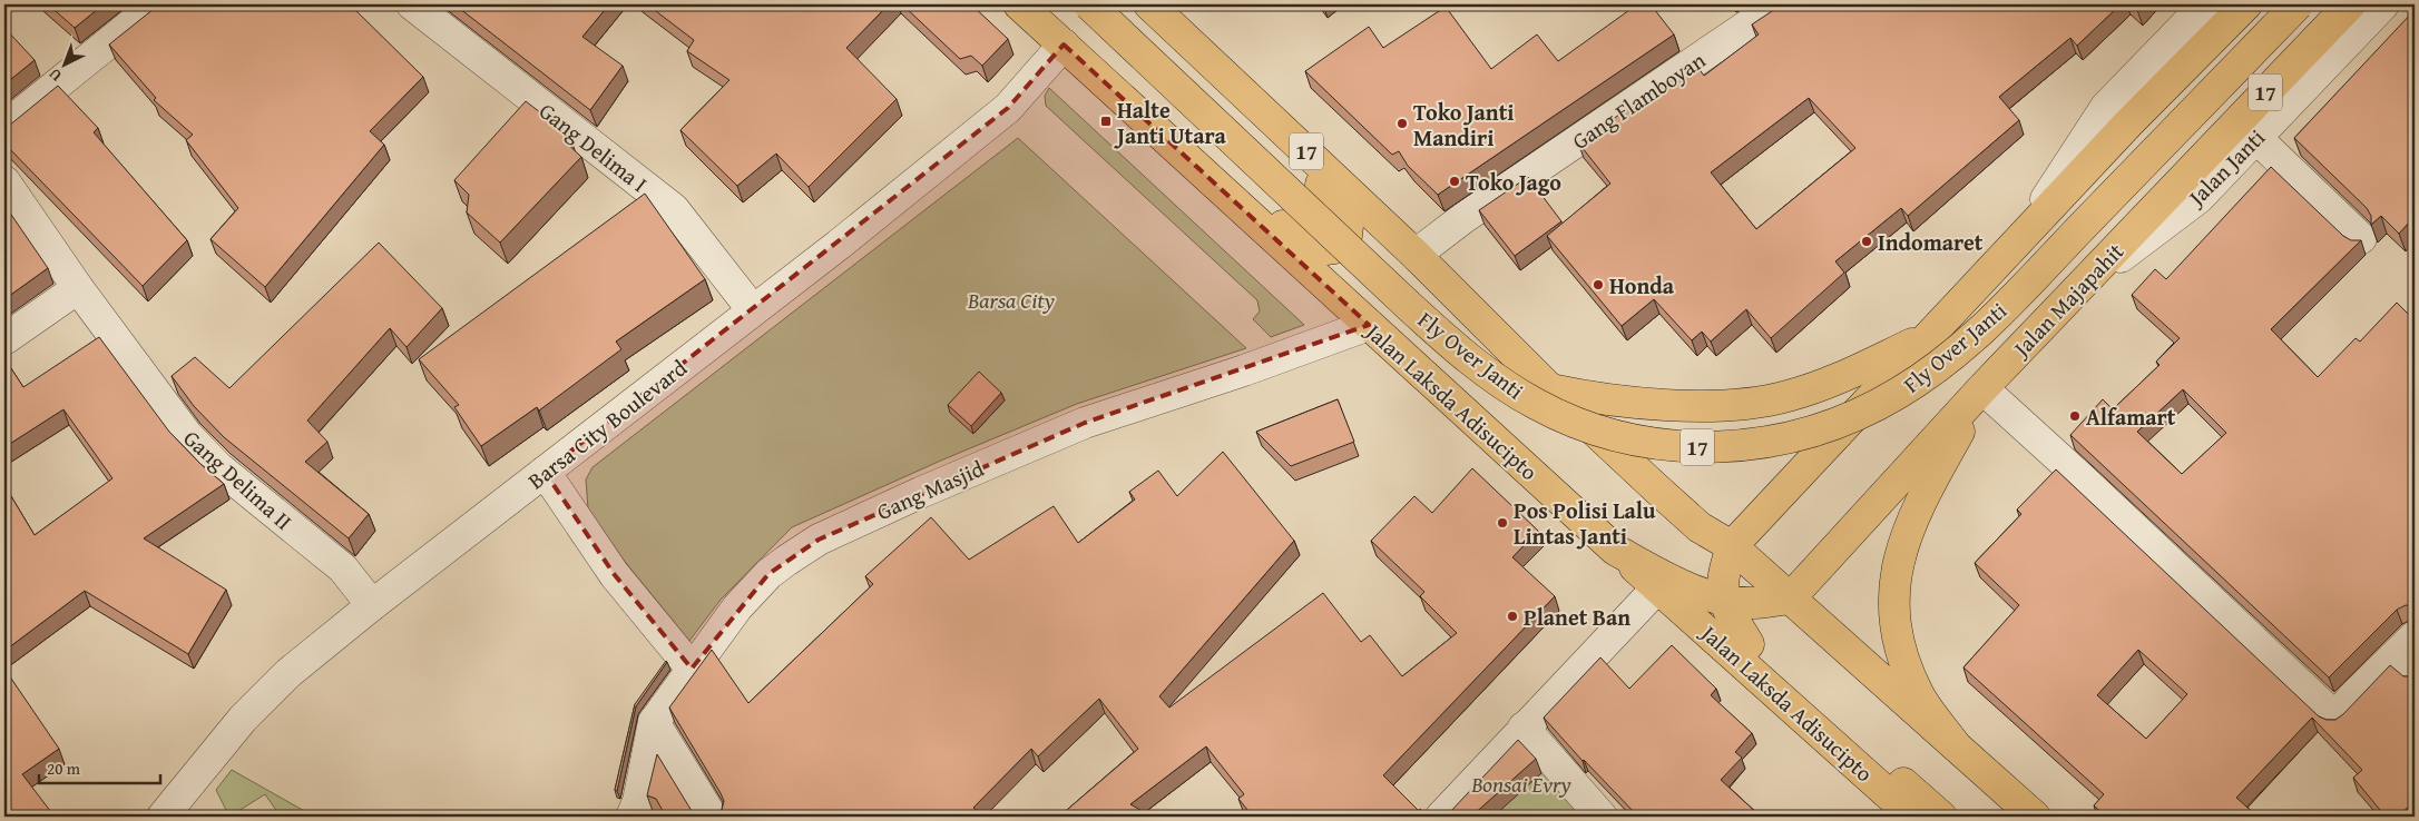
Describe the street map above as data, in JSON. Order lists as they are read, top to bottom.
{
  "streets": {
    "main road": [
      "17",
      "Jalan Majapahit",
      "Fly Over Janti",
      "Jalan Laksda Adisucipto"
    ],
    "street": [
      "Gang Flamboyan",
      "Gang Delima I",
      "Jalan Janti",
      "Barsa City Boulevard",
      "Gang Delima II",
      "Gang Masjid"
    ]
  },
  "crossings": [
    ["17", "Gang Flamboyan"],
    ["17", "Jalan Majapahit"],
    ["Gang Delima I", "Barsa City Boulevard"],
    ["Jalan Janti", "Jalan Majapahit"],
    ["Jalan Laksda Adisucipto", "Barsa City Boulevard"],
    ["Jalan Laksda Adisucipto", "Gang Masjid"],
    ["Barsa City Boulevard", "Gang Delima II"]
  ],
  "parks": ["Barsa City", "Bonsai Evry"],
  "places": {
    "transit": ["Halte Janti Utara"],
    "other": [
      "Toko Janti Mandiri",
      "Toko Jago",
      "Indomaret",
      "Honda",
      "Alfamart",
      "Pos Polisi Lalu Lintas Janti",
      "Planet Ban"
    ]
  },
  "scale_bar": "20 m",
  "north": "bottom left"
}
